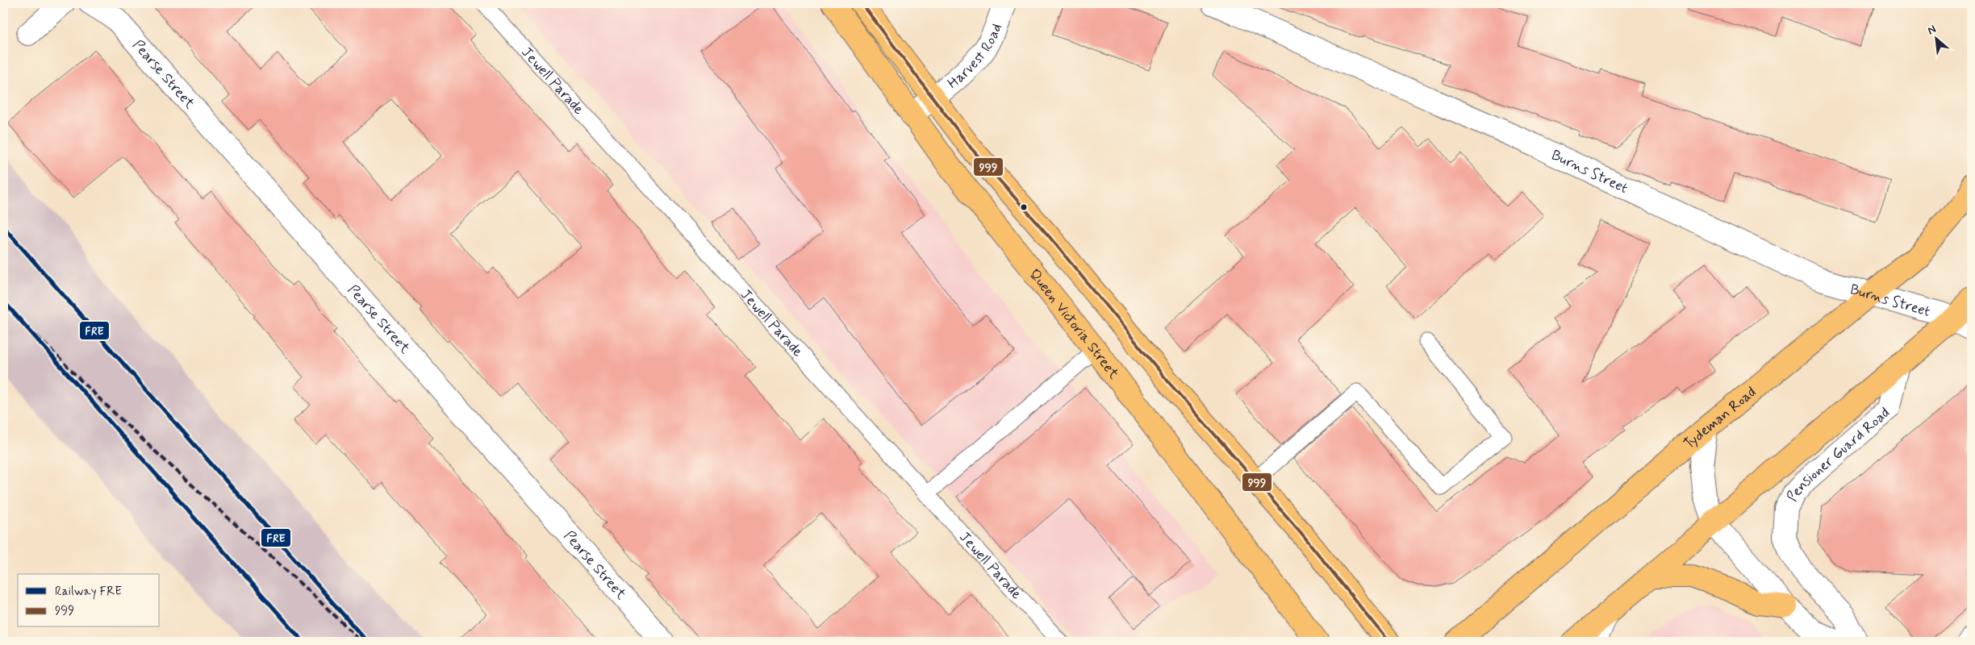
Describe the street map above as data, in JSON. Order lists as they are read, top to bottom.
{
  "streets": {
    "main road": ["Queen Victoria Street", "Tydeman Road"],
    "street": [
      "Harvest Road",
      "Pearse Street",
      "Burns Street",
      "Pensioner Guard Road"
    ],
    "lane": ["Jewell Parade"]
  },
  "crossings": [
    ["Harvest Road", "Queen Victoria Street"],
    ["Burns Street", "Tydeman Road"]
  ],
  "lines": ["transit line 999", "rail line FRE"],
  "legend": ["Railway FRE", "999"],
  "north": "top left"
}
